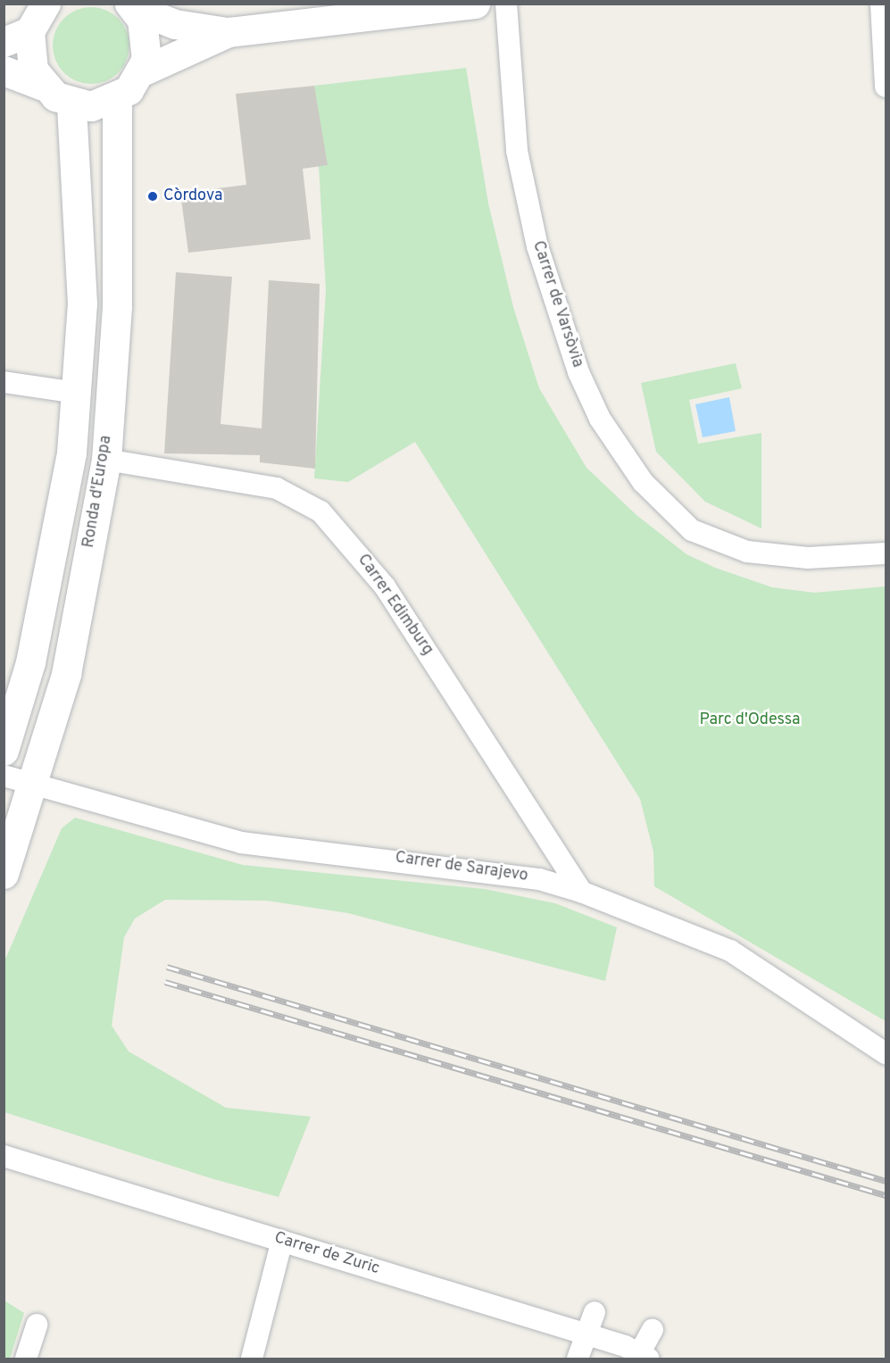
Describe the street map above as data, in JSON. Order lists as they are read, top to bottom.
{
  "streets": {
    "street": [
      "Carrer de Varsòvia",
      "Ronda d'Europa",
      "Carrer Edimburg",
      "Carrer de Sarajevo",
      "Carrer de Zuric"
    ]
  },
  "crossings": [
    ["Ronda d'Europa", "Carrer Edimburg"],
    ["Ronda d'Europa", "Carrer de Sarajevo"],
    ["Carrer Edimburg", "Carrer de Sarajevo"]
  ],
  "parks": ["Parc d'Odessa"],
  "places": ["Còrdova"]
}
